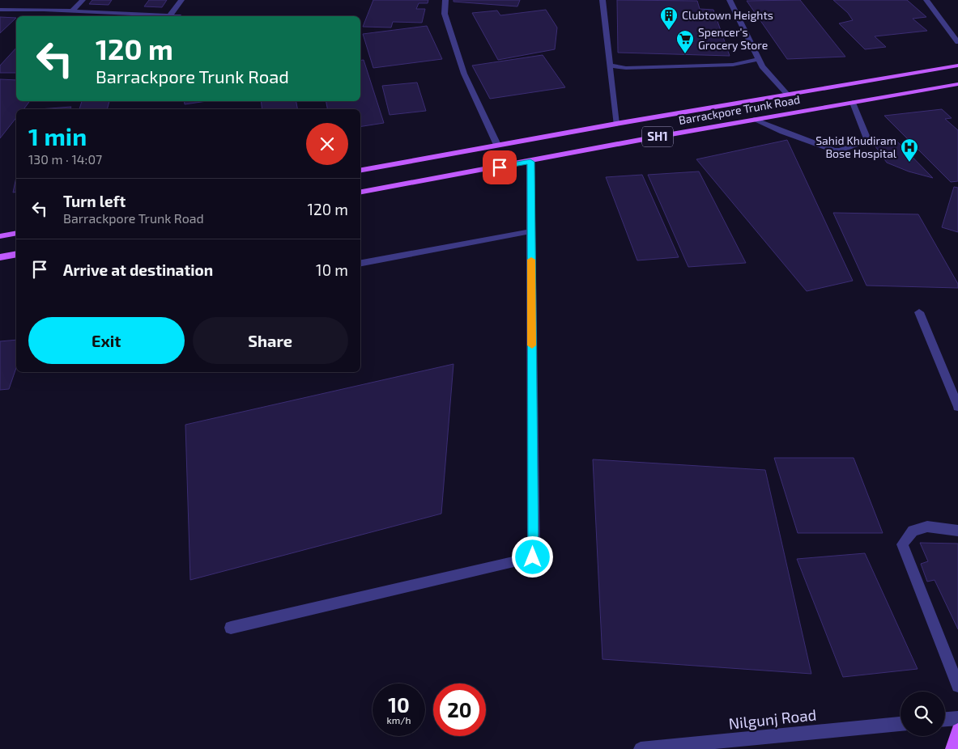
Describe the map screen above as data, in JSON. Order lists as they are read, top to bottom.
{
  "streets": {
    "main road": ["Barrackpore Trunk Road", "SH1"],
    "street": ["Nilgunj Road"]
  },
  "places": {
    "building": ["Clubtown Heights"],
    "supermarket": ["Spencer's Grocery Store"],
    "hospital": ["Sahid Khudiram Bose Hospital"]
  },
  "page": {
    "turn": ["120 m", "Barrackpore Trunk Road"],
    "heading": ["1 min", "130 m · 14:07"],
    "list": [
      {
        "name": "Turn left",
        "note": "Barrackpore Trunk Road",
        "value": "120 m"
      },
      {
        "name": "Arrive at destination",
        "value": "10 m"
      }
    ],
    "buttons": ["Exit", "Share"],
    "speed": "10 km/h",
    "limit": "20"
  }
}
